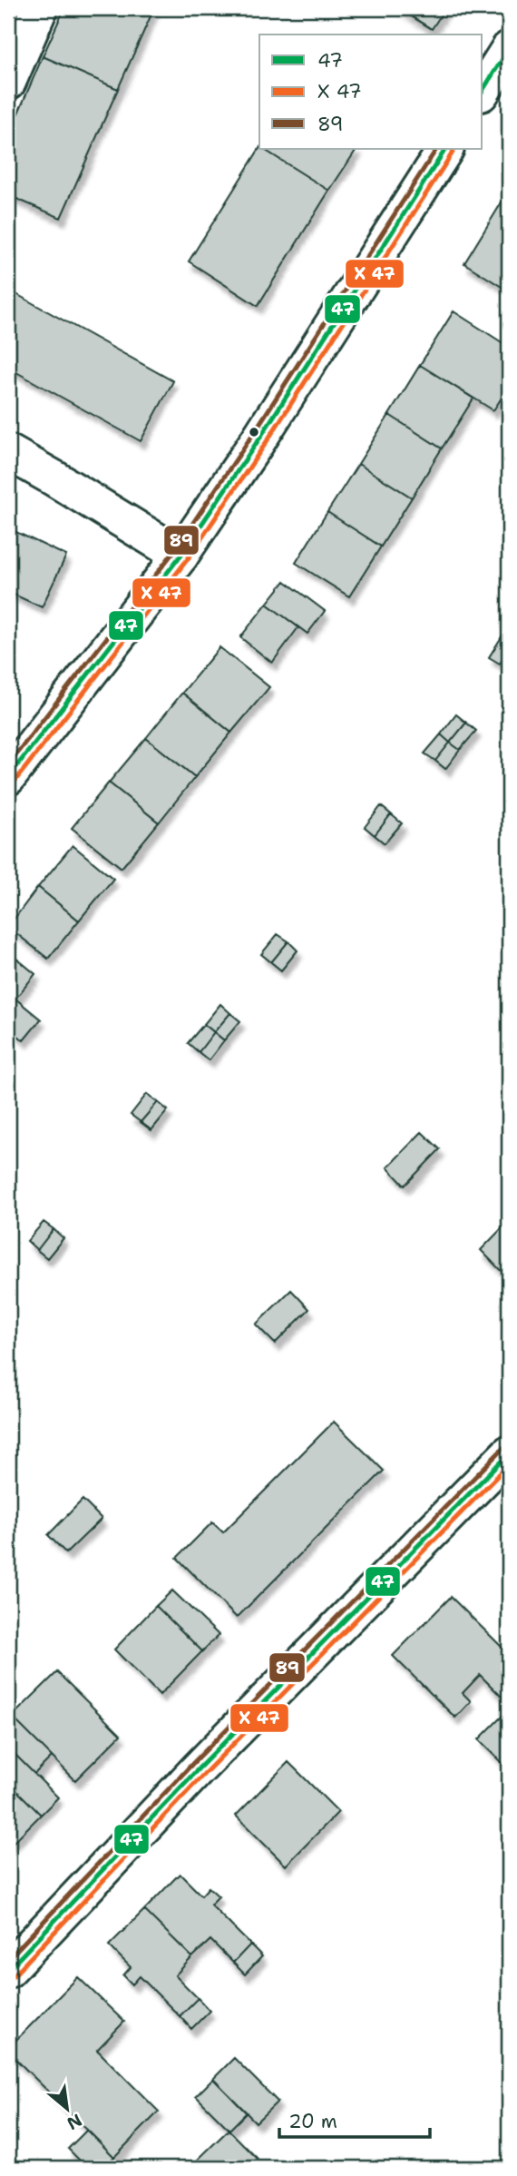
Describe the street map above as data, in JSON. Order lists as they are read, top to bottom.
{
  "lines": ["transit line 47", "transit line 89"],
  "legend": ["47", "X 47", "89"],
  "scale_bar": "20 m",
  "north": "bottom right"
}
